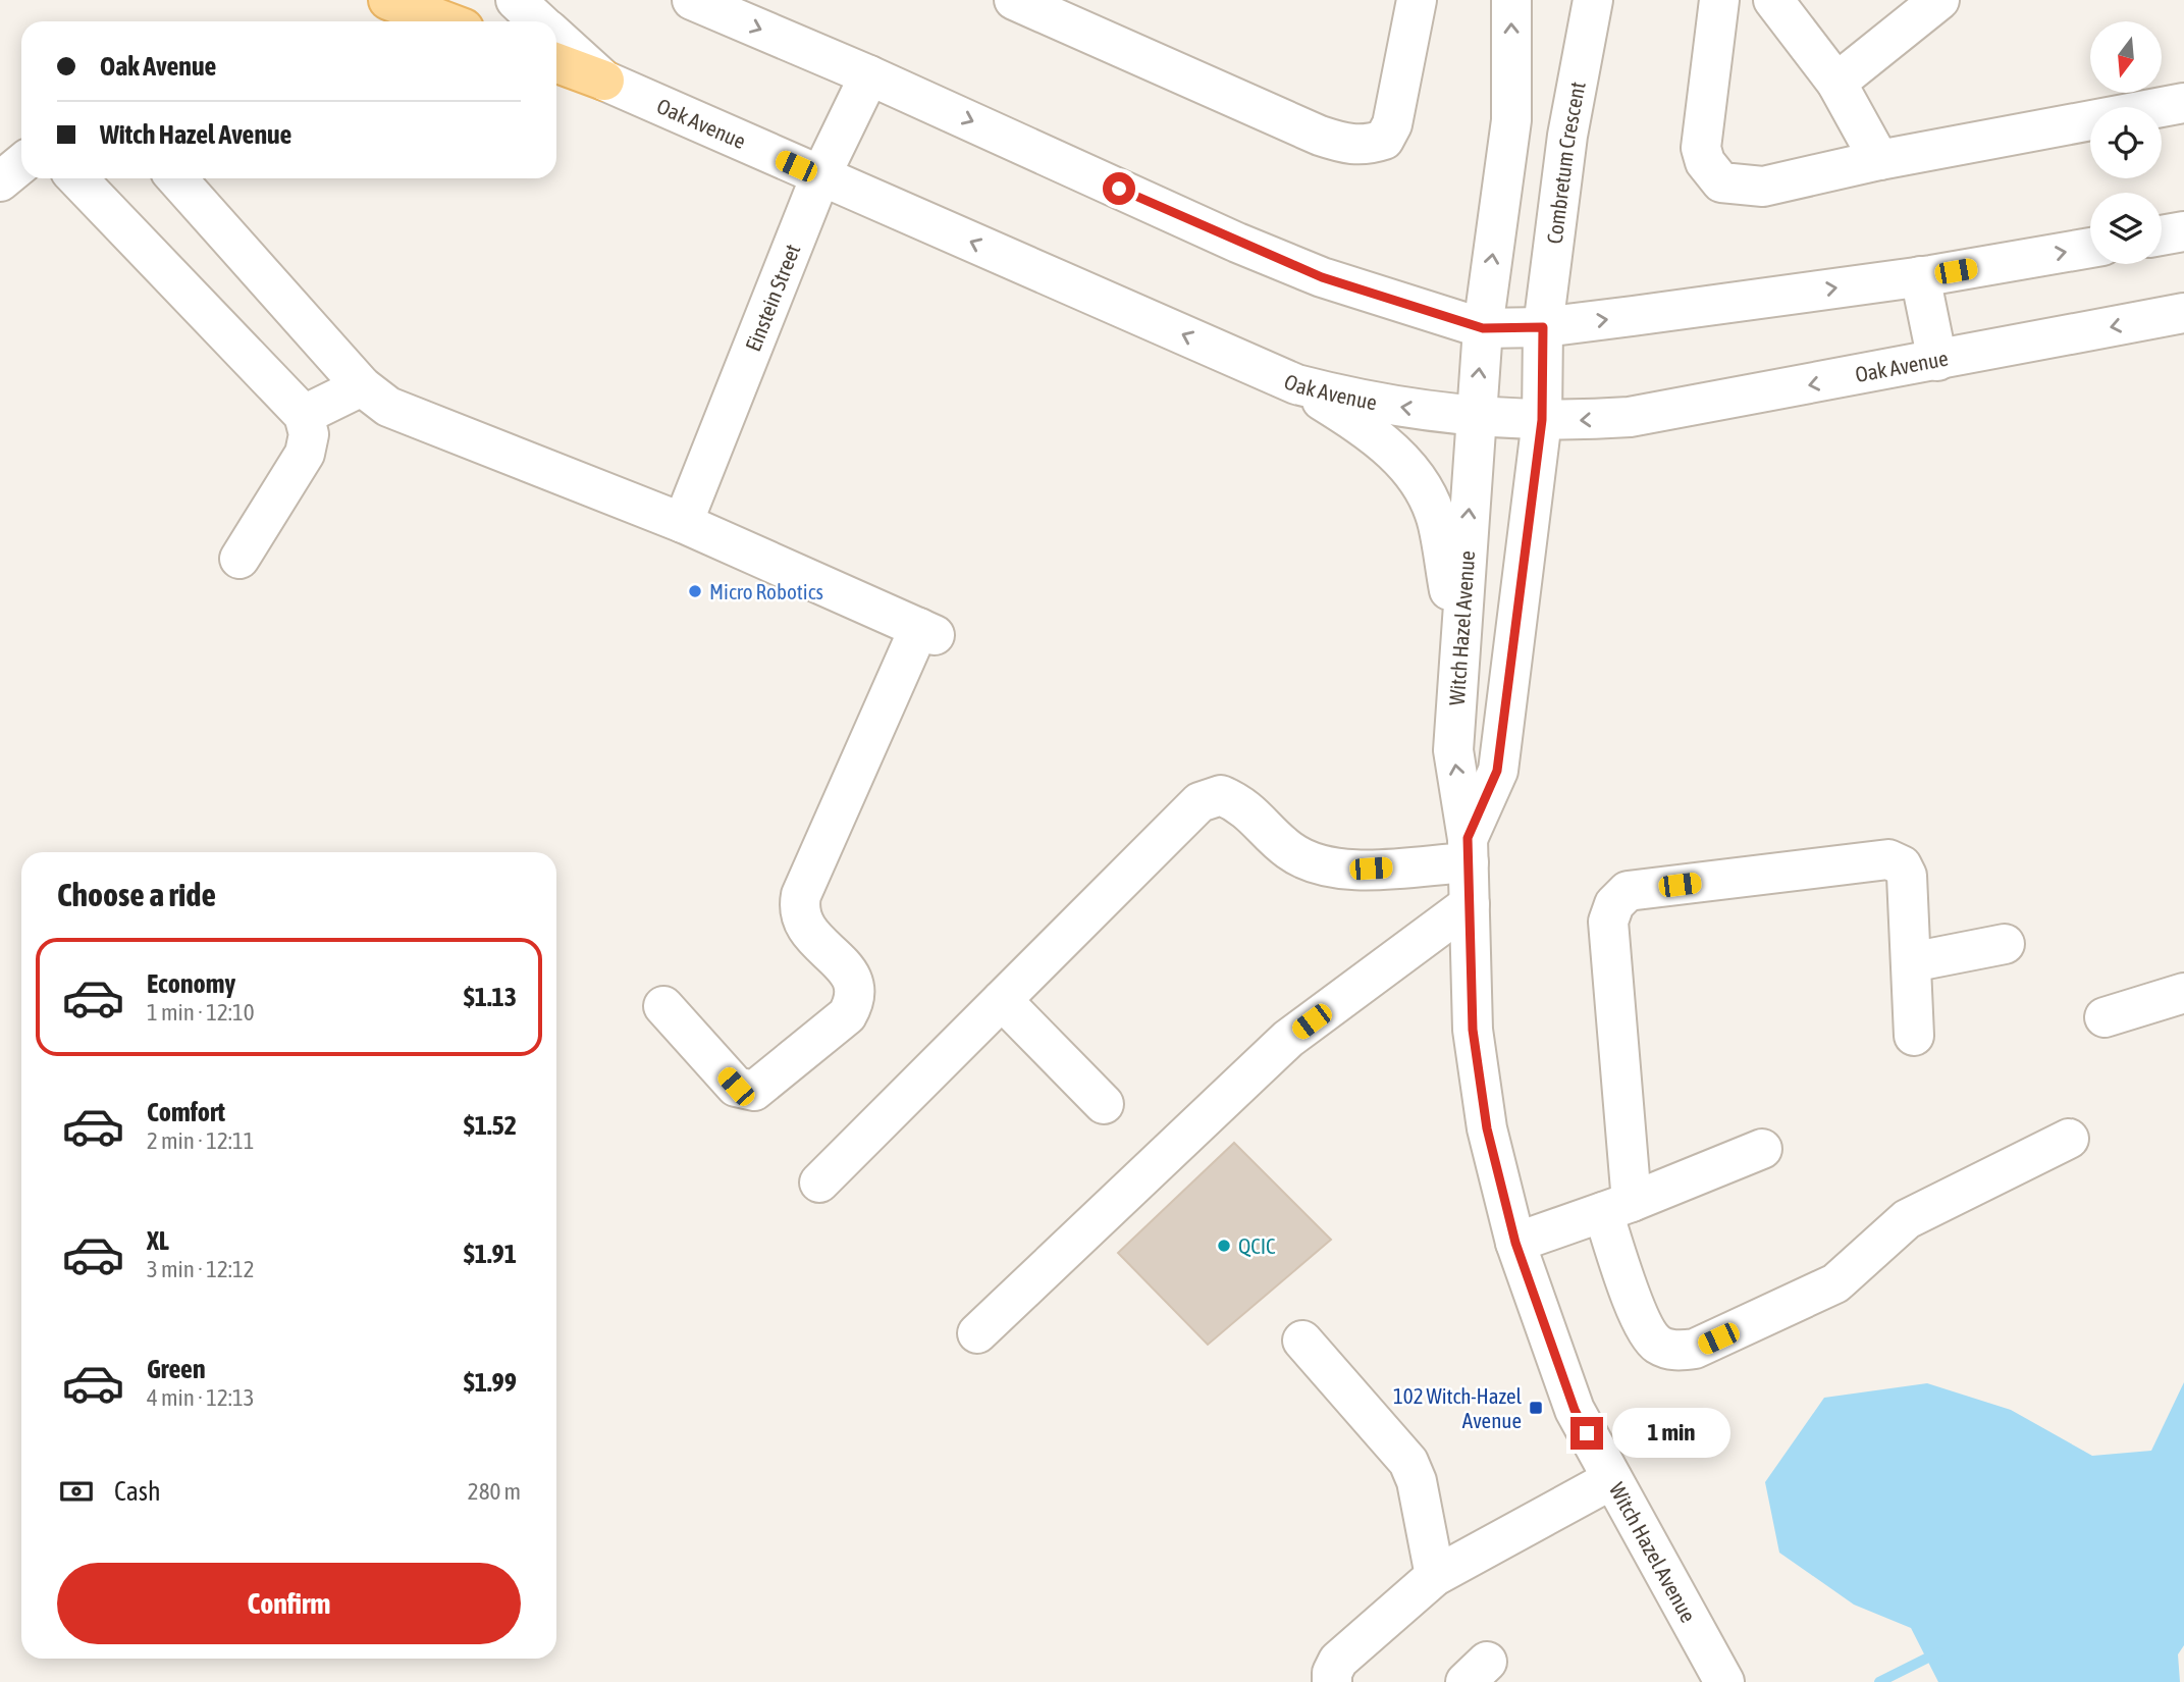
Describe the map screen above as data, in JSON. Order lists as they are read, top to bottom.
{
  "streets": {
    "street": [
      "Oak Avenue",
      "Combretum Crescent",
      "Einstein Street",
      "Witch Hazel Avenue"
    ]
  },
  "crossings": [
    ["Oak Avenue", "Combretum Crescent"],
    ["Oak Avenue", "Einstein Street"],
    ["Oak Avenue", "Witch Hazel Avenue"],
    ["Combretum Crescent", "Witch Hazel Avenue"]
  ],
  "places": {
    "other": ["Micro Robotics", "QCIC"],
    "transit": ["102 Witch-Hazel Avenue"]
  },
  "north": "bottom",
  "page": {
    "banner": ["Oak Avenue", "Witch Hazel Avenue"],
    "heading": "Choose a ride",
    "list": [
      {
        "name": "Economy",
        "note": "1 min · 12:10",
        "value": "$1.13"
      },
      {
        "name": "Comfort",
        "note": "2 min · 12:11",
        "value": "$1.52"
      },
      {
        "name": "XL",
        "note": "3 min · 12:12",
        "value": "$1.91"
      },
      {
        "name": "Green",
        "note": "4 min · 12:13",
        "value": "$1.99"
      }
    ],
    "bubble": "1 min",
    "pay": ["Cash", "280 m"],
    "buttons": "Confirm"
  }
}
